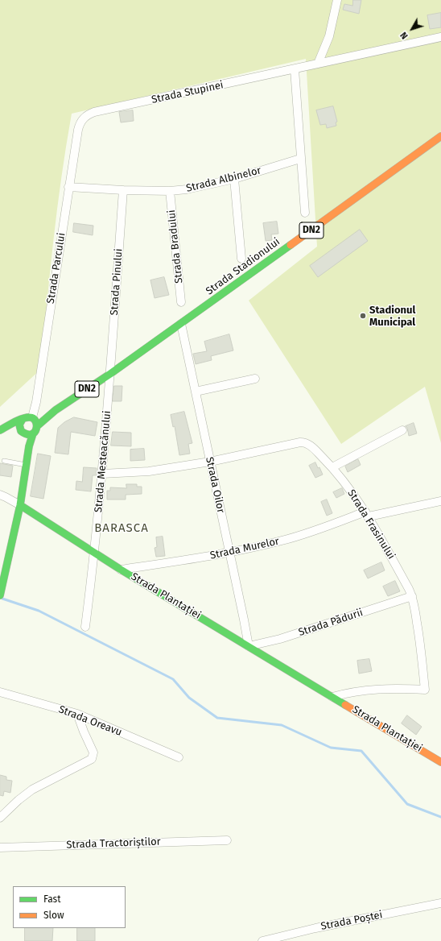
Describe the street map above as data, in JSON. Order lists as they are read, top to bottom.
{
  "streets": {
    "main road": ["DN2", "Strada Stadionului", "Strada Plantației"],
    "street": [
      "Strada Stupinei",
      "Strada Albinelor",
      "Strada Bradului",
      "Strada Parcului",
      "Strada Pinului",
      "Strada Mesteacănului",
      "Strada Oilor",
      "Strada Frasinului",
      "Strada Murelor",
      "Strada Pădurii",
      "Strada Oreavu",
      "Strada Tractoriștilor",
      "Strada Poștei"
    ]
  },
  "crossings": [
    ["Strada Stupinei", "Strada Parcului"],
    ["Strada Albinelor", "Strada Bradului"],
    ["Strada Albinelor", "Strada Parcului"],
    ["Strada Albinelor", "Strada Pinului"],
    ["DN2", "Strada Stadionului"],
    ["DN2", "Strada Parcului"],
    ["Strada Stadionului", "Strada Parcului"],
    ["Strada Stadionului", "Strada Pinului"],
    ["Strada Stadionului", "Strada Mesteacănului"],
    ["Strada Stadionului", "Strada Oilor"],
    ["Strada Pinului", "Strada Mesteacănului"],
    ["Strada Mesteacănului", "Strada Frasinului"],
    ["Strada Mesteacănului", "Strada Plantației"],
    ["Strada Oilor", "Strada Frasinului"],
    ["Strada Oilor", "Strada Murelor"],
    ["Strada Oilor", "Strada Plantației"],
    ["Strada Oilor", "Strada Pădurii"],
    ["Strada Frasinului", "Strada Murelor"],
    ["Strada Frasinului", "Strada Plantației"],
    ["Strada Frasinului", "Strada Pădurii"],
    ["Strada Murelor", "Strada Plantației"],
    ["Strada Plantației", "Strada Pădurii"]
  ],
  "districts": ["BARASCA"],
  "places": ["Stadionul Municipal"],
  "legend": ["Fast", "Slow"],
  "north": "bottom left"
}
